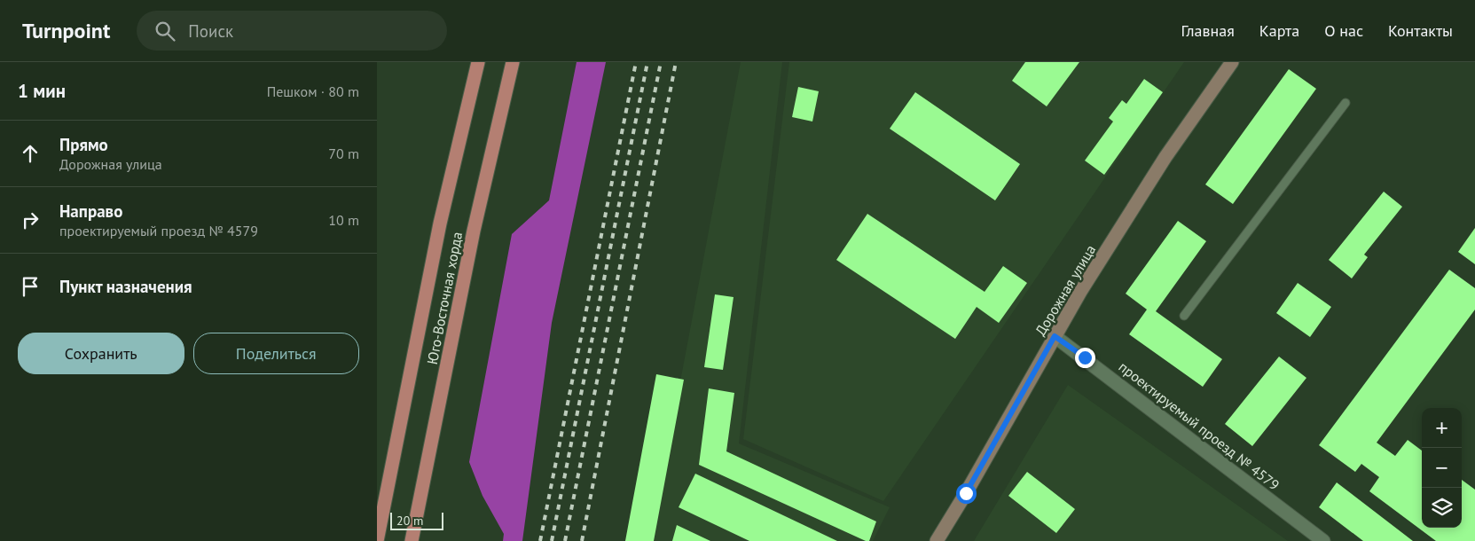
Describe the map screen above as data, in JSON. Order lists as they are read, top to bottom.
{
  "streets": {
    "main road": ["Дорожная улица", "Юго-Восточная хорда"],
    "street": ["проектируемый проезд № 4579"]
  },
  "crossings": [
    ["Дорожная улица", "проектируемый проезд № 4579"]
  ],
  "scale_bar": "20 m",
  "page": {
    "header": "Turnpoint",
    "search": "Поиск",
    "nav": [
      "Главная",
      "Карта",
      "О нас",
      "Контакты"
    ],
    "heading": ["1 мин", "Пешком · 80 m"],
    "list": [
      ["Прямо", "Дорожная улица", "70 m"],
      ["Направо", "проектируемый проезд № 4579", "10 m"],
      "Пункт назначения"
    ],
    "buttons": ["Сохранить", "Поделиться"],
    "map_buttons": ["+", "−"],
    "scale": "20 m"
  }
}
